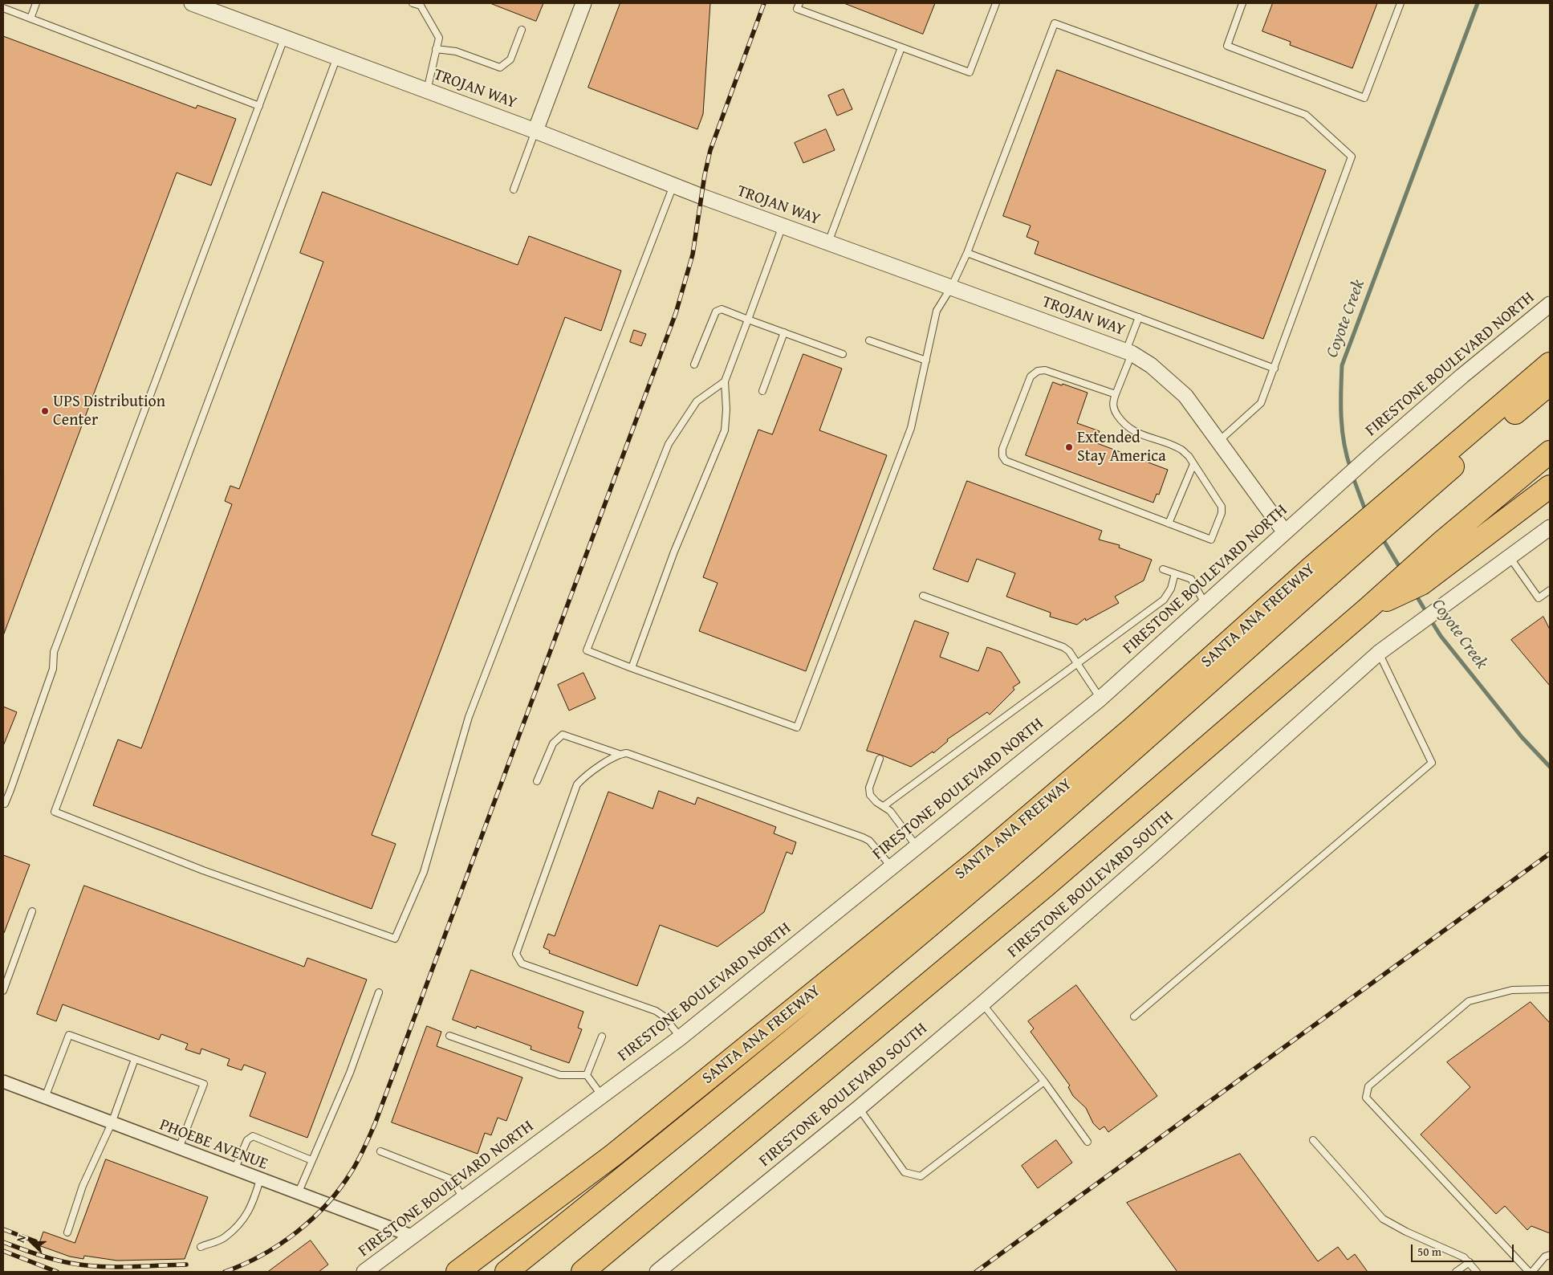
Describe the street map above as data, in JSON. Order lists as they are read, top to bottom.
{
  "streets": {
    "highway": ["SANTA ANA FREEWAY"],
    "street": [
      "TROJAN WAY",
      "FIRESTONE BOULEVARD NORTH",
      "FIRESTONE BOULEVARD SOUTH",
      "PHOEBE AVENUE"
    ]
  },
  "crossings": [
    ["TROJAN WAY", "FIRESTONE BOULEVARD NORTH"],
    ["FIRESTONE BOULEVARD NORTH", "PHOEBE AVENUE"]
  ],
  "water": ["Coyote Creek"],
  "places": ["UPS Distribution Center", "Extended Stay America"],
  "scale_bar": "50 m",
  "north": "left"
}
